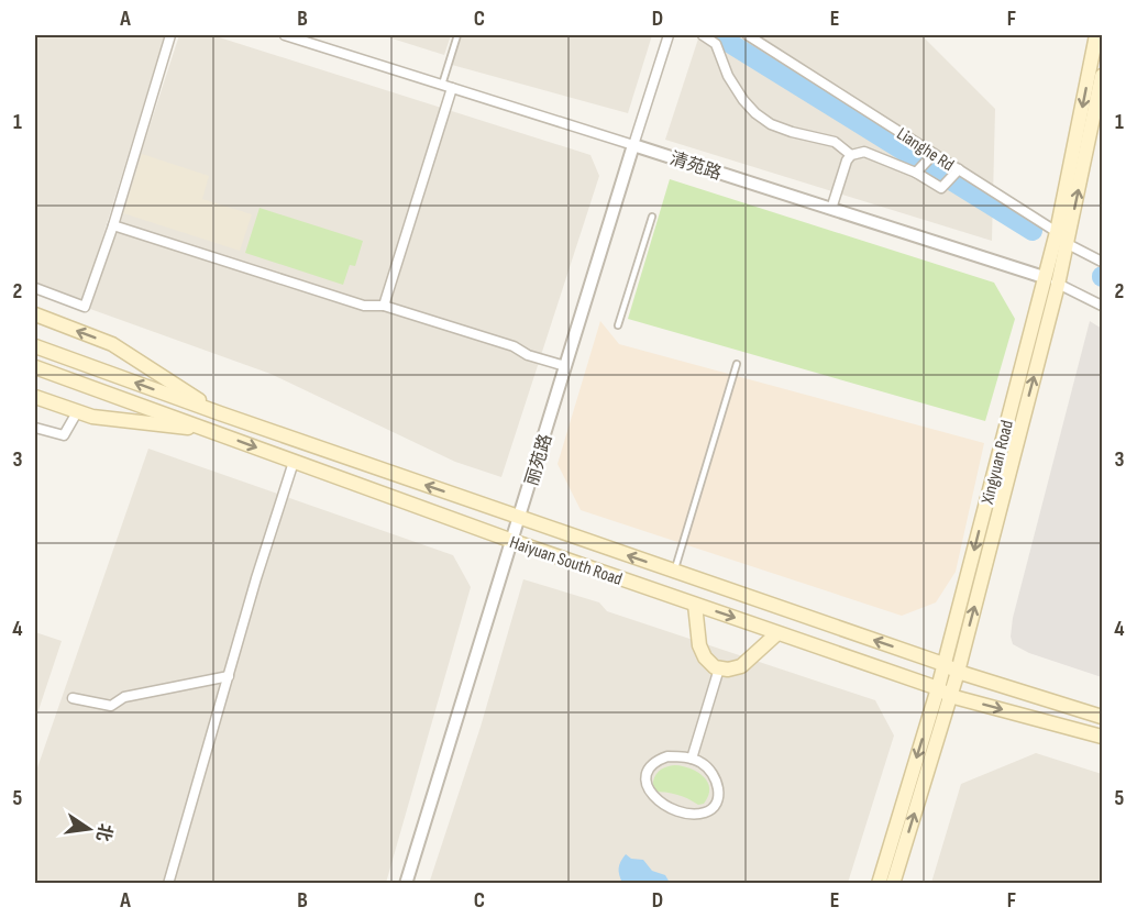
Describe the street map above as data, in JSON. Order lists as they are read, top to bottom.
{
  "streets": {
    "main road": ["Xingyuan Road", "Haiyuan South Road"],
    "street": ["Lianghe Rd", "清苑路", "丽苑路"]
  },
  "crossings": [
    ["Lianghe Rd", "Xingyuan Road"],
    ["清苑路", "丽苑路"],
    ["清苑路", "Xingyuan Road"],
    ["丽苑路", "Haiyuan South Road"],
    ["Xingyuan Road", "Haiyuan South Road"]
  ],
  "north": "right",
  "grid": {
    "columns": [
      "A",
      "B",
      "C",
      "D",
      "E",
      "F"
    ],
    "rows": [
      "1",
      "2",
      "3",
      "4",
      "5"
    ]
  }
}
